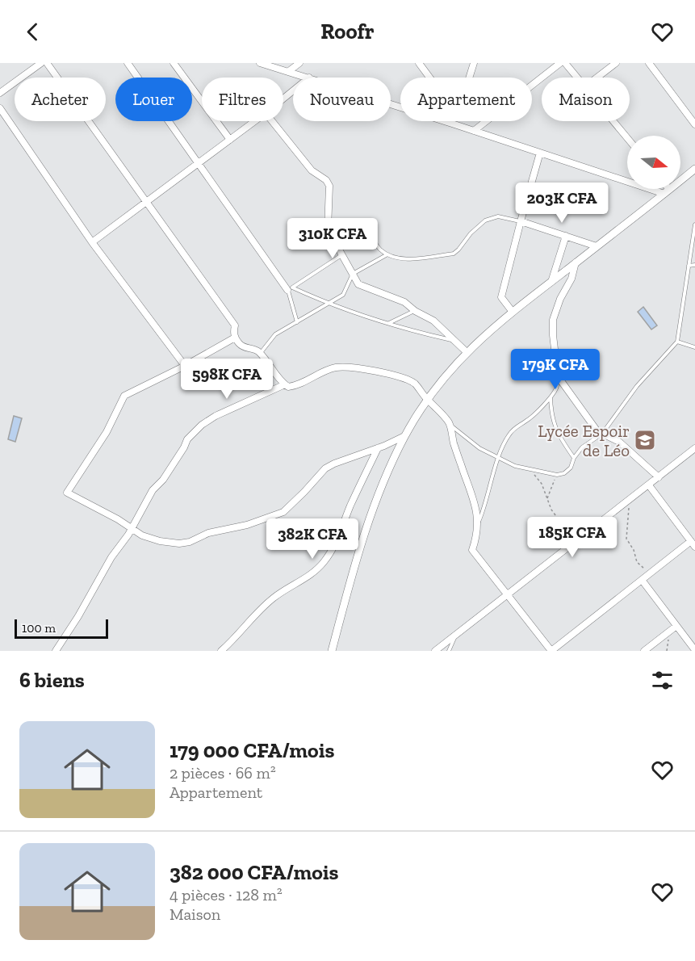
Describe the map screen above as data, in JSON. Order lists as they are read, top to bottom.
{
  "places": {
    "school or university": ["Lycée Espoir de Léo"]
  },
  "scale_bar": "100 m",
  "north": "right",
  "page": {
    "header": "Roofr",
    "chip": [
      "Acheter",
      "Louer",
      "Filtres",
      "Nouveau",
      "Appartement",
      "Maison"
    ],
    "price": [
      "203K CFA",
      "310K CFA",
      "179K CFA",
      "598K CFA",
      "185K CFA",
      "382K CFA"
    ],
    "scale": "100 m",
    "heading": "6 biens",
    "list": [
      {
        "name": "179 000 CFA/mois",
        "note": "2 pièces · 66 m² · Appartement"
      },
      {
        "name": "382 000 CFA/mois",
        "note": "4 pièces · 128 m² · Maison"
      }
    ]
  }
}
